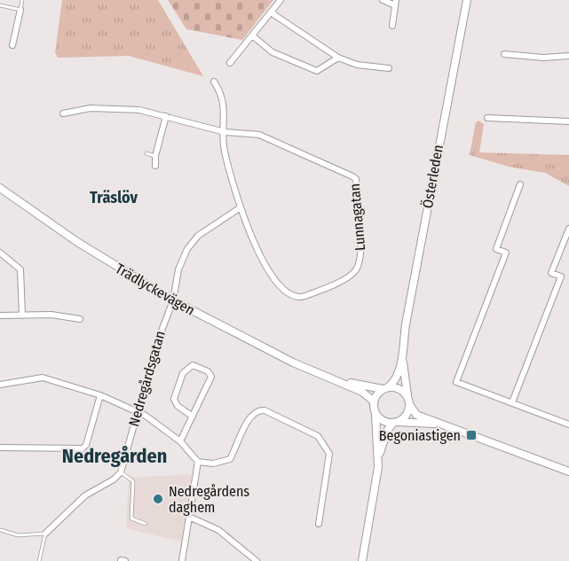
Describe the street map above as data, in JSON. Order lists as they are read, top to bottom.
{
  "streets": {
    "main road": ["Österleden", "Trädlyckevägen"],
    "street": ["Lunnagatan", "Nedregårdsgatan"]
  },
  "crossings": [
    ["Österleden", "Trädlyckevägen"],
    ["Lunnagatan", "Nedregårdsgatan"],
    ["Trädlyckevägen", "Nedregårdsgatan"]
  ],
  "districts": ["Träslöv", "Nedregården"],
  "places": {
    "transit": ["Begoniastigen"],
    "other": ["Nedregårdens daghem"]
  }
}
